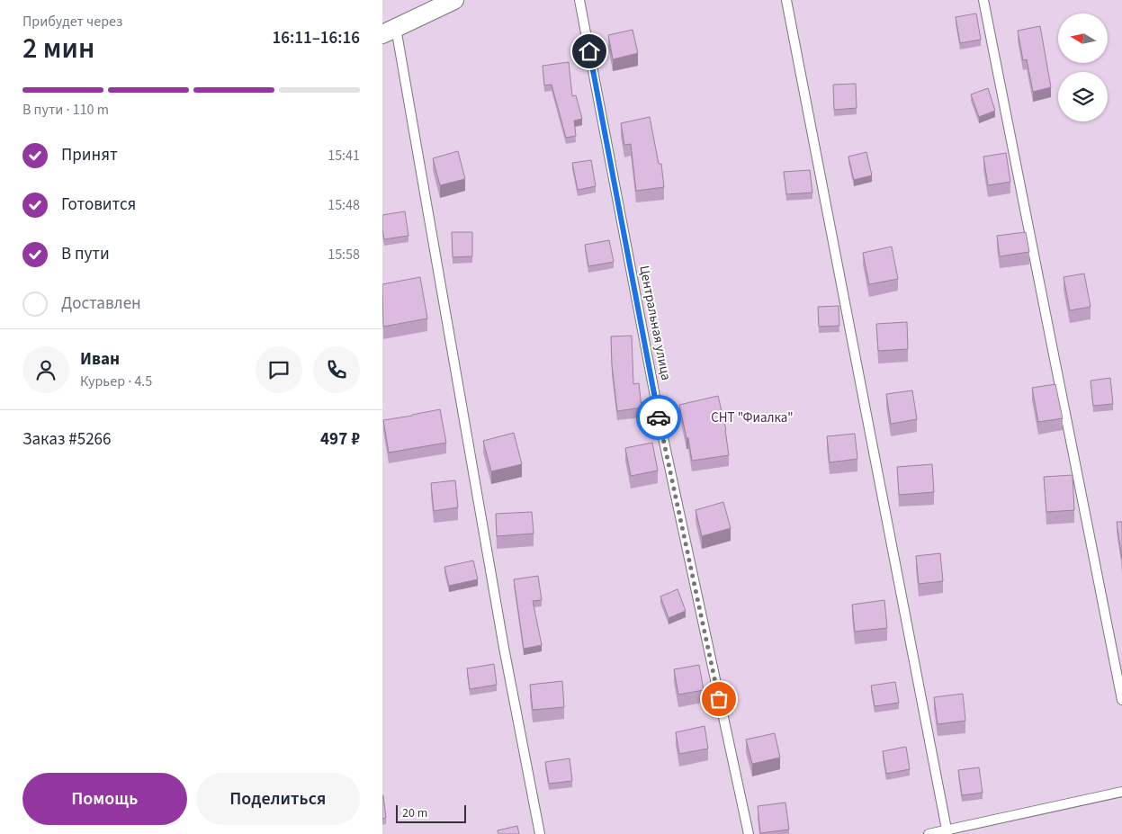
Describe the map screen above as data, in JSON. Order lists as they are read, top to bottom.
{
  "streets": {
    "lane": ["Центральная улица"]
  },
  "parks": ["СНТ \"Фиалка\""],
  "scale_bar": "20 m",
  "north": "left",
  "page": {
    "heading": ["2 мин", "Прибудет через", "16:11–16:16"],
    "panel": [
      "Иван",
      "Курьер · 4.5",
      "Заказ #5266",
      "497 ₽"
    ],
    "bar": "В пути · 110 m",
    "list": [
      ["Принят", "15:41"],
      ["Готовится", "15:48"],
      ["В пути", "15:58"],
      "Доставлен"
    ],
    "buttons": ["Помощь", "Поделиться"],
    "scale": "20 m"
  }
}
